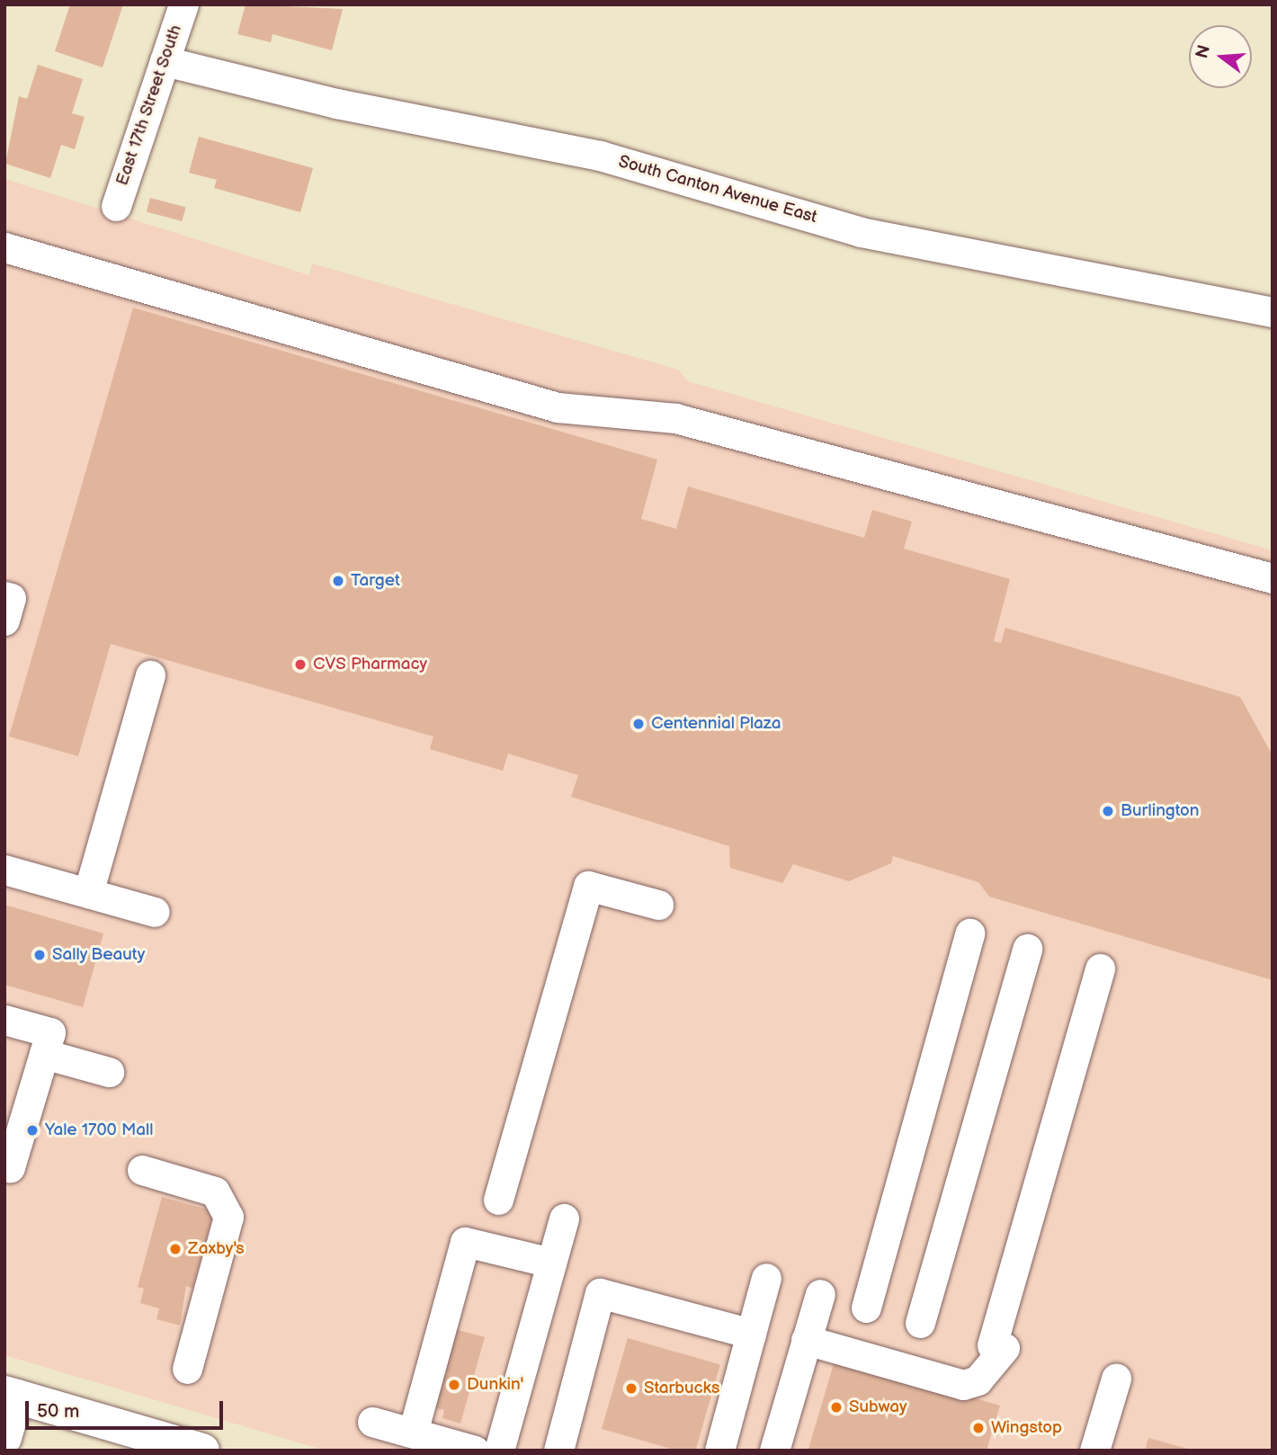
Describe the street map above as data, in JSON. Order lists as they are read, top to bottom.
{
  "streets": {
    "street": ["East 17th Street South", "South Canton Avenue East"]
  },
  "crossings": [
    ["East 17th Street South", "South Canton Avenue East"]
  ],
  "places": [
    "Target",
    "CVS Pharmacy",
    "Centennial Plaza",
    "Burlington",
    "Sally Beauty",
    "Yale 1700 Mall",
    "Zaxby's",
    "Dunkin'",
    "Starbucks",
    "Subway",
    "Wingstop"
  ],
  "scale_bar": "50 m",
  "north": "left"
}
